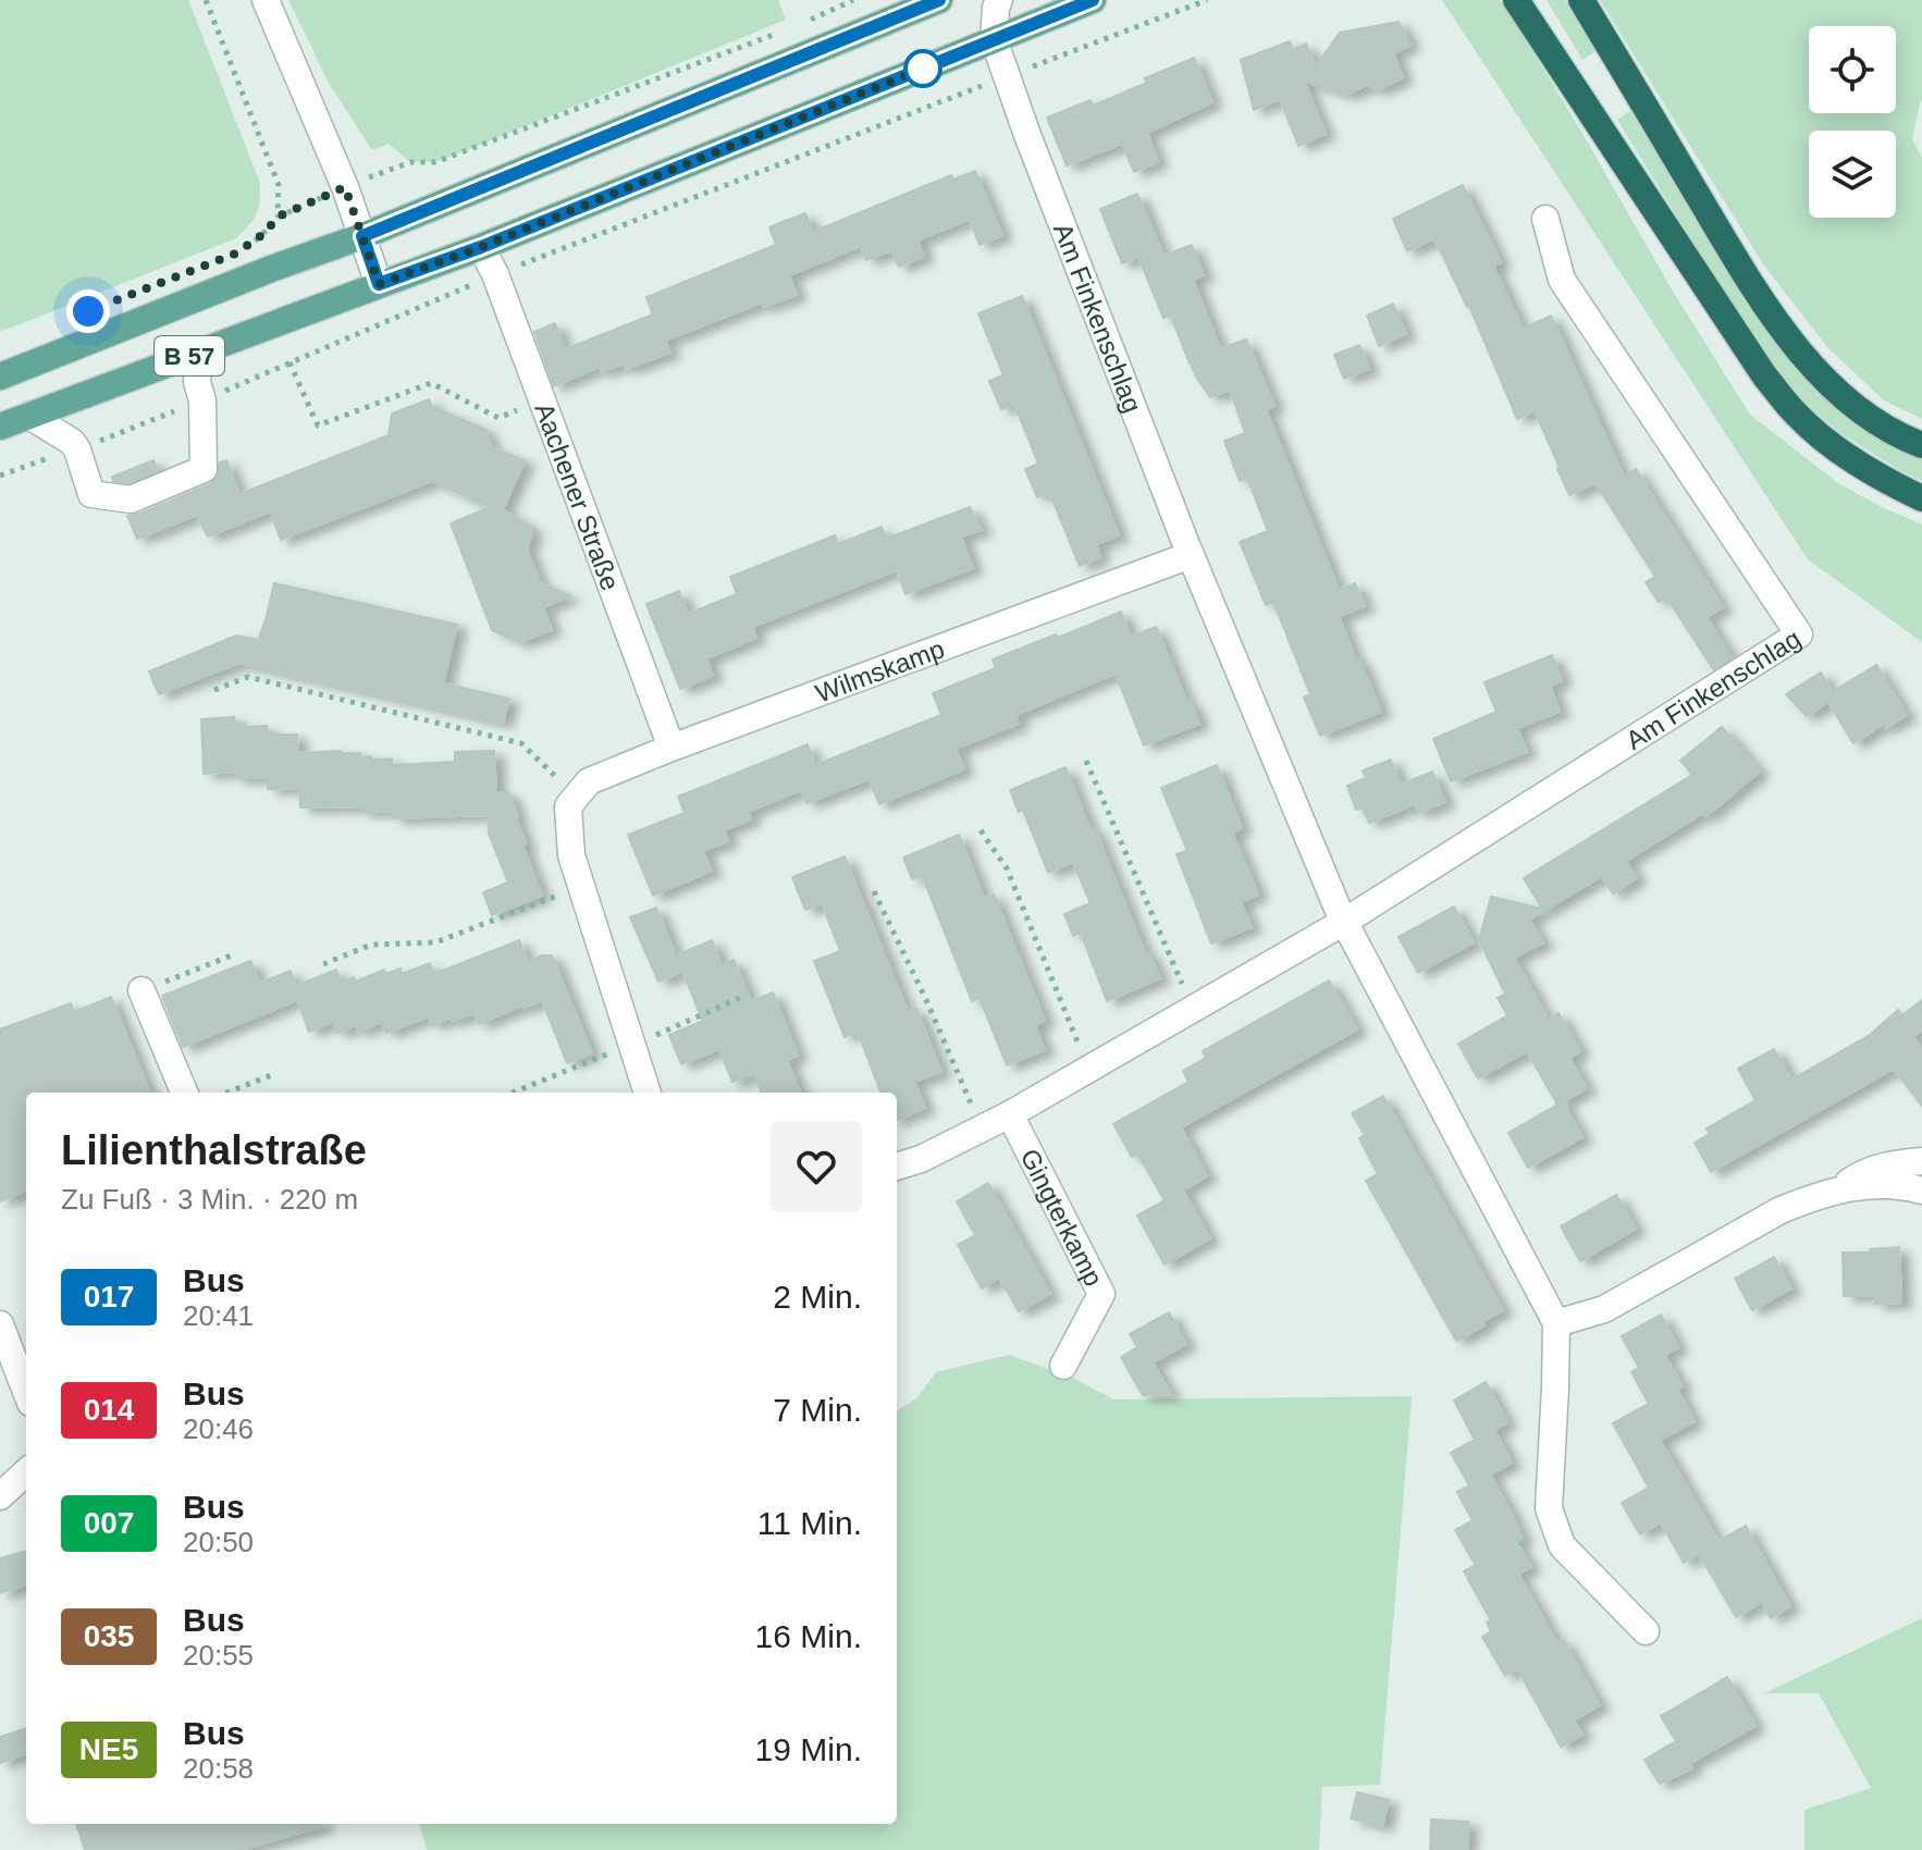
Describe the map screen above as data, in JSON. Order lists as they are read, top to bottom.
{
  "streets": {
    "main road": ["B 57"],
    "street": [
      "Am Finkenschlag",
      "Aachener Straße",
      "Wilmskamp",
      "Gingterkamp"
    ]
  },
  "crossings": [
    ["Am Finkenschlag", "B 57"],
    ["Am Finkenschlag", "Wilmskamp"],
    ["B 57", "Aachener Straße"],
    ["Aachener Straße", "Wilmskamp"]
  ],
  "lines": ["bus line 017"],
  "page": {
    "heading": ["Lilienthalstraße", "Zu Fuß · 3 Min. · 220 m"],
    "list": [
      {
        "mark": "017",
        "name": "Bus",
        "note": "20:41",
        "value": "2 Min."
      },
      {
        "mark": "014",
        "name": "Bus",
        "note": "20:46",
        "value": "7 Min."
      },
      {
        "mark": "007",
        "name": "Bus",
        "note": "20:50",
        "value": "11 Min."
      },
      {
        "mark": "035",
        "name": "Bus",
        "note": "20:55",
        "value": "16 Min."
      },
      {
        "mark": "NE5",
        "name": "Bus",
        "note": "20:58",
        "value": "19 Min."
      }
    ]
  }
}
